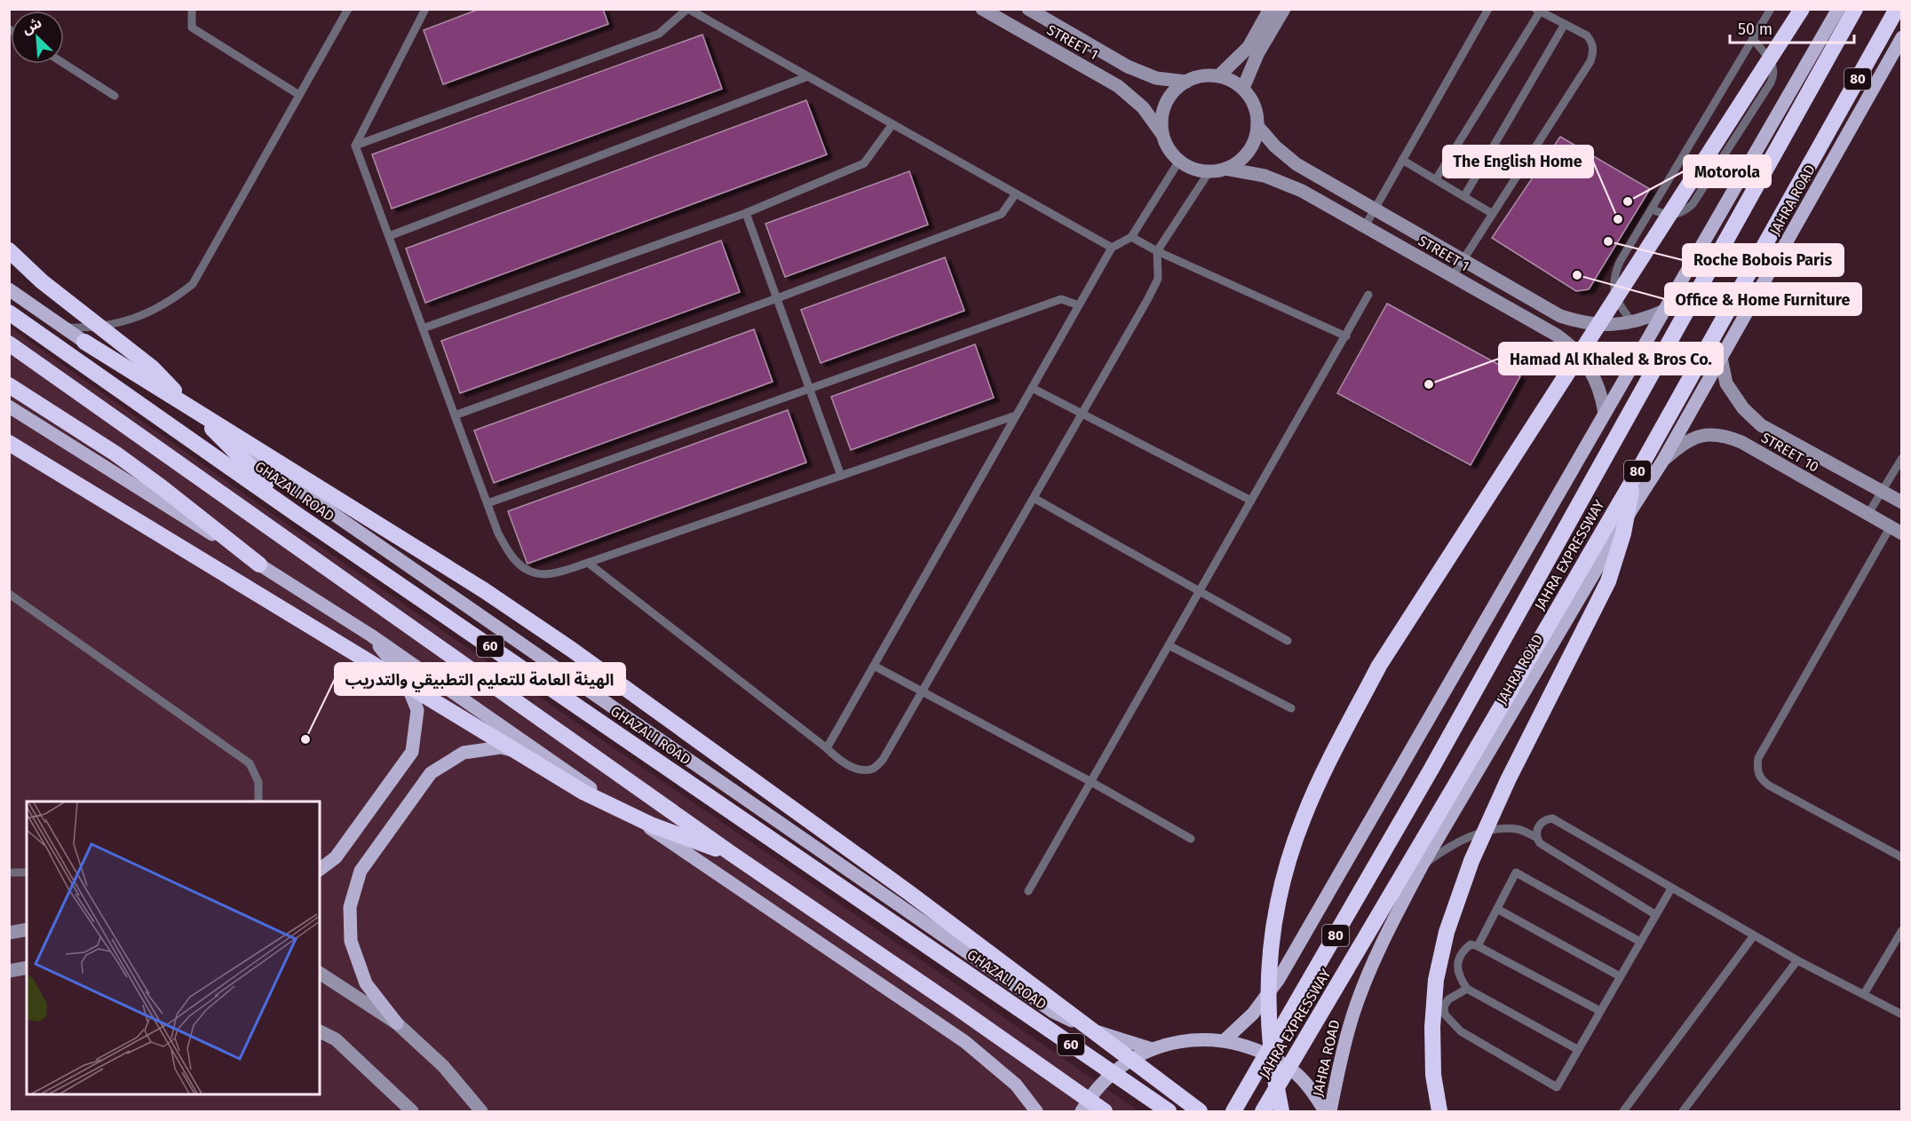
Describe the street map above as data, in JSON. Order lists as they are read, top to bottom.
{
  "streets": {
    "highway": [
      "80",
      "GHAZALI ROAD",
      "JAHRA EXPRESSWAY",
      "60"
    ],
    "main road": ["JAHRA ROAD"],
    "street": ["STREET 1", "STREET 10"]
  },
  "crossings": [
    ["JAHRA ROAD", "STREET 10"]
  ],
  "places": [
    "Motorola",
    "The English Home",
    "Roche Bobois Paris",
    "Office & Home Furniture",
    "Hamad Al Khaled & Bros Co.",
    "الهيئة العامة للتعليم التطبيقي والتدريب"
  ],
  "scale_bar": "50 m",
  "north": "top left"
}
